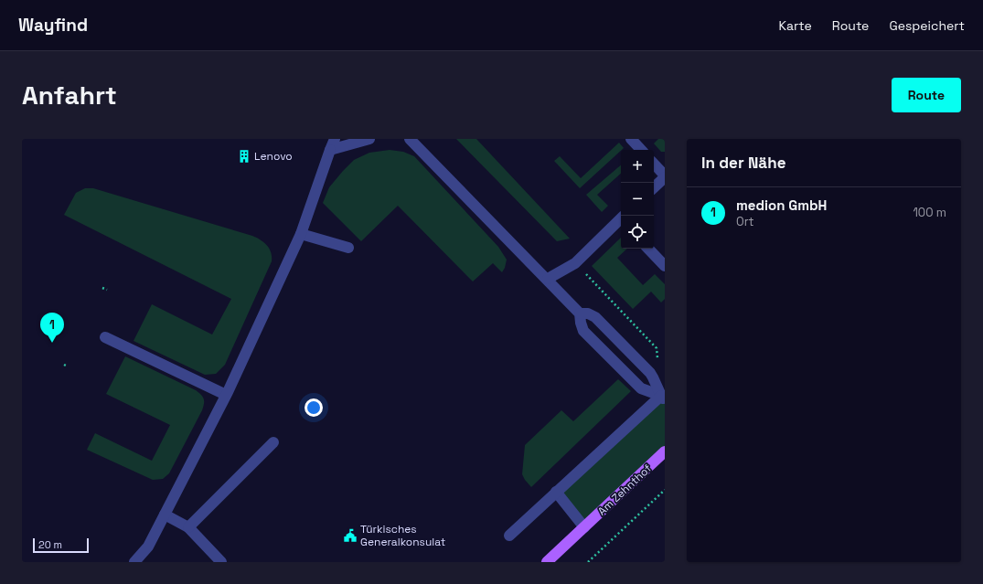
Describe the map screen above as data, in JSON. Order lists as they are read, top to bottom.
{
  "streets": {
    "main road": ["Am Zehnthof"]
  },
  "places": {
    "building": ["Lenovo"],
    "public building": ["Türkisches Generalkonsulat"]
  },
  "scale_bar": "20 m",
  "page": {
    "header": "Wayfind",
    "nav": ["Karte", "Route", "Gespeichert"],
    "buttons": "Route",
    "title": "Anfahrt",
    "heading": "In der Nähe",
    "map_buttons": ["+", "−"],
    "list": [
      {
        "mark": "1",
        "name": "medion GmbH",
        "note": "Ort",
        "value": "100 m"
      }
    ],
    "pins": "1",
    "scale": "20 m"
  }
}
